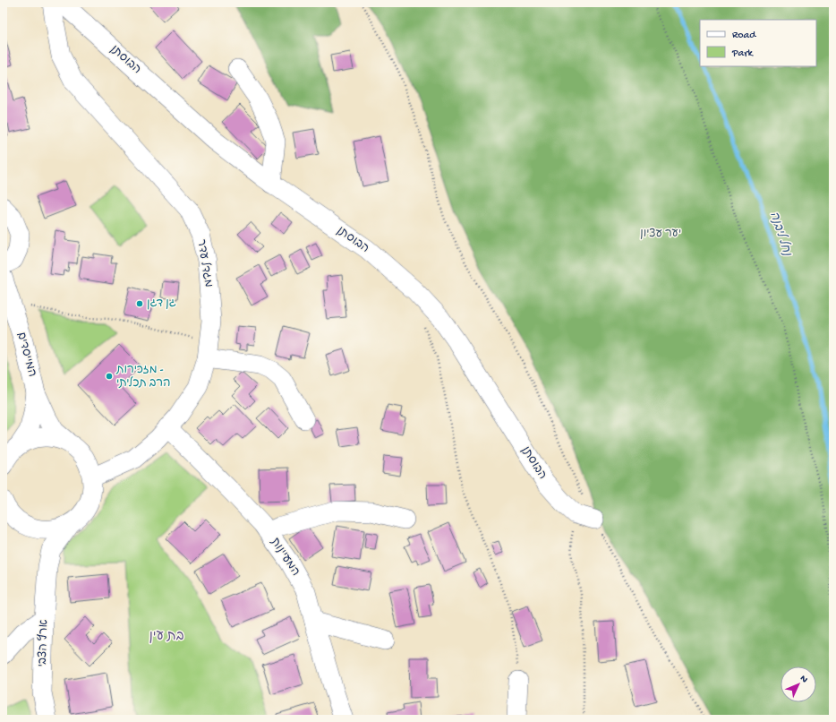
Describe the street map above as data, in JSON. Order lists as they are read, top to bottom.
{
  "streets": {
    "street": [
      "הבוסתן",
      "מגדל עדר",
      "המייסדים",
      "המעיינות",
      "ארץ הצבי"
    ]
  },
  "crossings": [
    ["מגדל עדר", "המעיינות"]
  ],
  "districts": ["בת עין"],
  "water": ["נחל ליבנה"],
  "parks": ["יער עציון"],
  "places": ["גן דגן", "מזכירות - הרב תכליתי"],
  "legend": ["Road", "Park"],
  "north": "top right"
}
